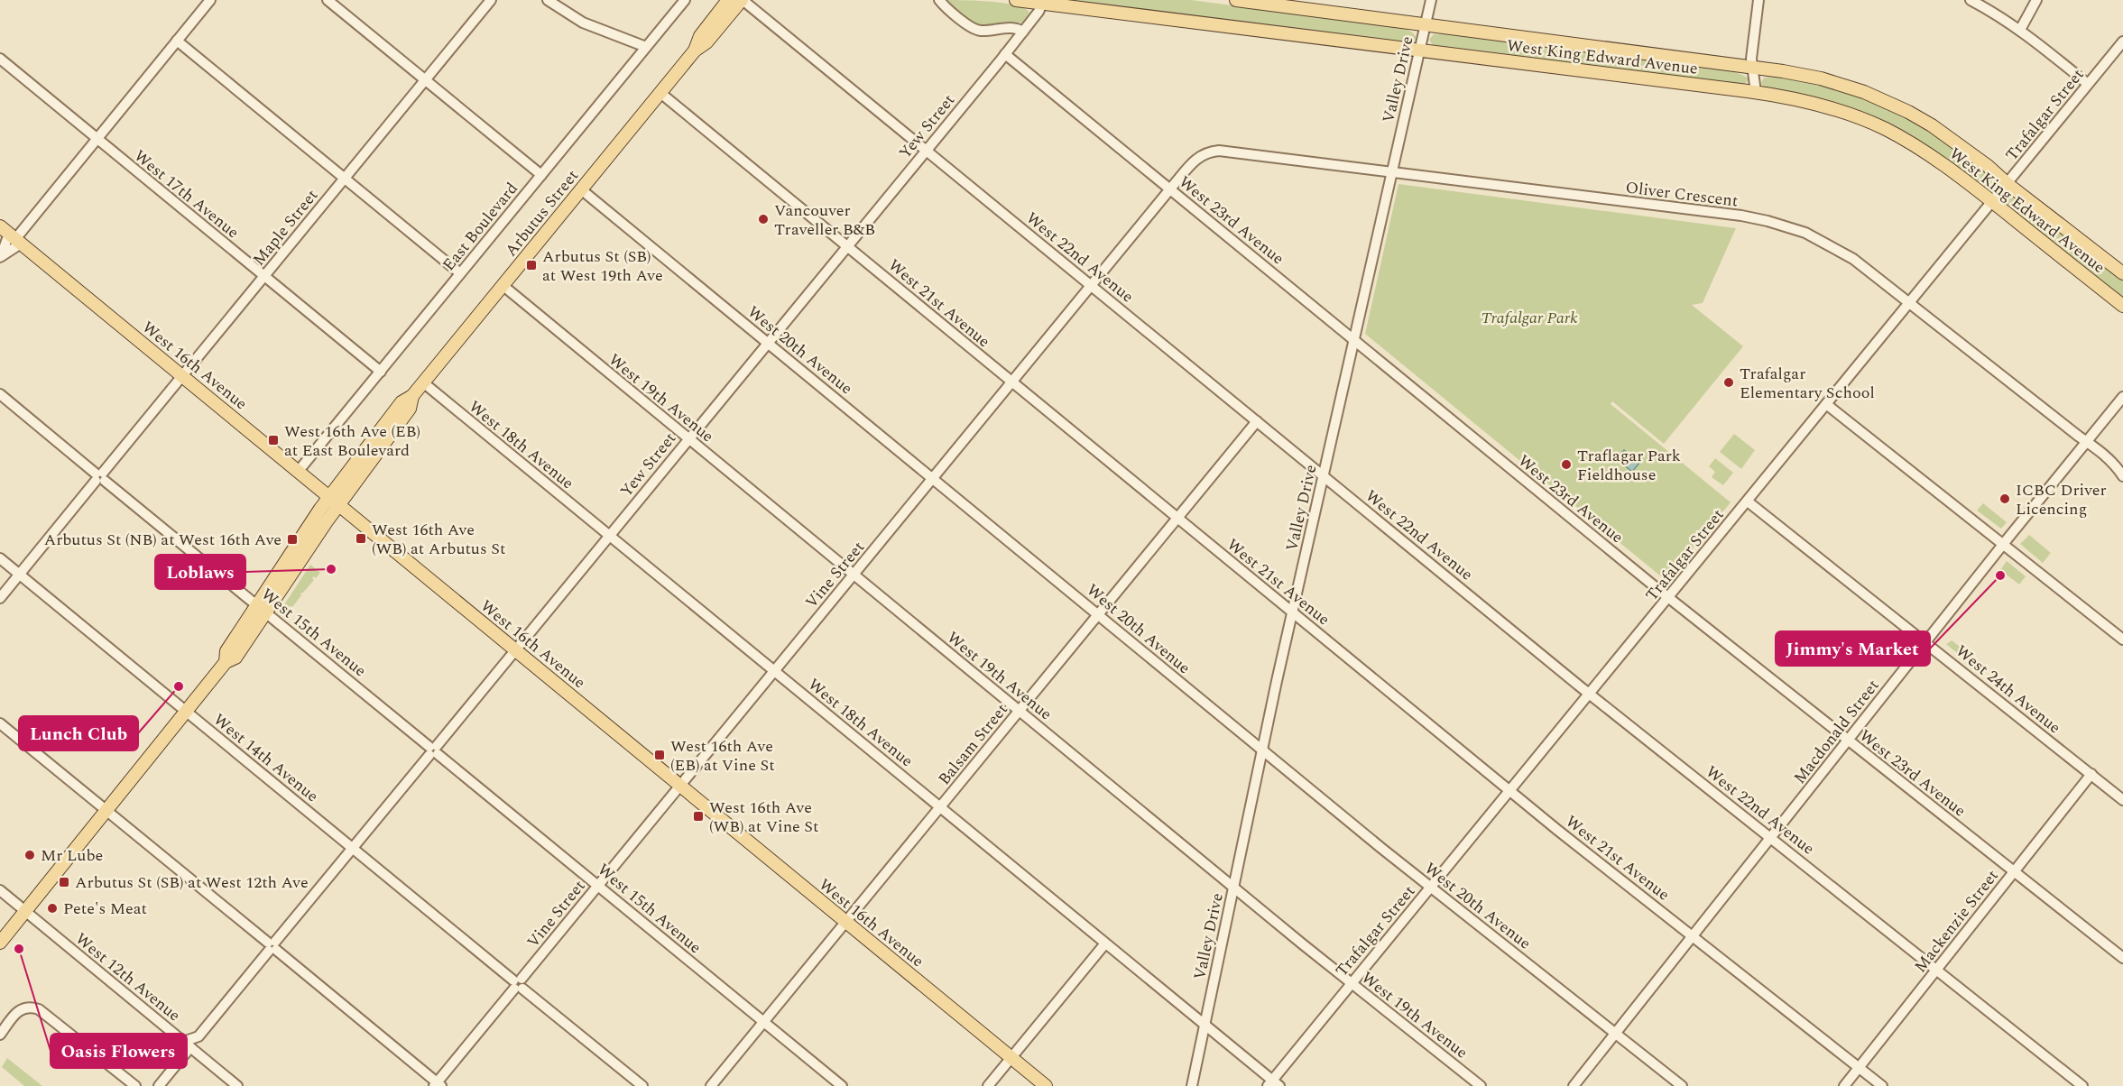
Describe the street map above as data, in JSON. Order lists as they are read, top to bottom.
{
  "streets": {
    "main road": ["West King Edward Avenue", "Arbutus Street", "West 16th Avenue"],
    "street": [
      "Valley Drive",
      "Trafalgar Street",
      "Yew Street",
      "West 17th Avenue",
      "Oliver Crescent",
      "West 23rd Avenue",
      "East Boulevard",
      "Maple Street",
      "West 22nd Avenue",
      "West 21st Avenue",
      "West 20th Avenue",
      "West 19th Avenue",
      "West 18th Avenue",
      "Vine Street",
      "West 15th Avenue",
      "West 24th Avenue",
      "Macdonald Street",
      "Balsam Street",
      "West 14th Avenue",
      "Mackenzie Street",
      "West 12th Avenue"
    ]
  },
  "crossings": [
    ["West King Edward Avenue", "Valley Drive"],
    ["West King Edward Avenue", "Trafalgar Street"],
    ["West King Edward Avenue", "Yew Street"],
    ["Valley Drive", "Oliver Crescent"],
    ["Valley Drive", "West 23rd Avenue"],
    ["Valley Drive", "West 22nd Avenue"],
    ["Valley Drive", "West 21st Avenue"],
    ["Valley Drive", "West 20th Avenue"],
    ["Valley Drive", "West 19th Avenue"],
    ["Valley Drive", "West 18th Avenue"],
    ["Trafalgar Street", "Oliver Crescent"],
    ["Trafalgar Street", "West 23rd Avenue"],
    ["Trafalgar Street", "West 22nd Avenue"],
    ["Trafalgar Street", "West 21st Avenue"],
    ["Trafalgar Street", "West 20th Avenue"],
    ["Trafalgar Street", "West 19th Avenue"],
    ["Trafalgar Street", "West 18th Avenue"],
    ["Trafalgar Street", "West 24th Avenue"],
    ["Yew Street", "West 23rd Avenue"],
    ["Yew Street", "West 22nd Avenue"],
    ["Yew Street", "West 21st Avenue"],
    ["Yew Street", "West 20th Avenue"],
    ["Yew Street", "West 16th Avenue"],
    ["Yew Street", "West 19th Avenue"],
    ["Yew Street", "West 18th Avenue"],
    ["Yew Street", "West 15th Avenue"],
    ["Yew Street", "West 14th Avenue"],
    ["West 17th Avenue", "East Boulevard"],
    ["West 17th Avenue", "Maple Street"],
    ["Oliver Crescent", "West 23rd Avenue"],
    ["Oliver Crescent", "Vine Street"],
    ["Oliver Crescent", "Macdonald Street"],
    ["Arbutus Street", "West 22nd Avenue"],
    ["Arbutus Street", "West 21st Avenue"],
    ["Arbutus Street", "West 20th Avenue"],
    ["Arbutus Street", "West 16th Avenue"],
    ["Arbutus Street", "West 19th Avenue"],
    ["Arbutus Street", "West 18th Avenue"],
    ["Arbutus Street", "West 15th Avenue"],
    ["Arbutus Street", "West 14th Avenue"],
    ["Arbutus Street", "West 12th Avenue"],
    ["West 23rd Avenue", "Vine Street"],
    ["West 23rd Avenue", "Macdonald Street"],
    ["West 23rd Avenue", "Mackenzie Street"],
    ["East Boulevard", "West 16th Avenue"],
    ["Maple Street", "West 16th Avenue"],
    ["Maple Street", "West 15th Avenue"],
    ["Maple Street", "West 14th Avenue"],
    ["West 22nd Avenue", "Vine Street"],
    ["West 22nd Avenue", "Macdonald Street"],
    ["West 22nd Avenue", "Balsam Street"],
    ["West 22nd Avenue", "Mackenzie Street"],
    ["West 21st Avenue", "Vine Street"],
    ["West 21st Avenue", "Macdonald Street"],
    ["West 21st Avenue", "Balsam Street"],
    ["West 21st Avenue", "Mackenzie Street"],
    ["West 20th Avenue", "Vine Street"],
    ["West 20th Avenue", "Macdonald Street"],
    ["West 20th Avenue", "Balsam Street"],
    ["West 16th Avenue", "Vine Street"],
    ["West 16th Avenue", "Balsam Street"],
    ["West 19th Avenue", "Vine Street"],
    ["West 19th Avenue", "Balsam Street"],
    ["West 18th Avenue", "Vine Street"],
    ["West 18th Avenue", "Balsam Street"],
    ["Vine Street", "West 15th Avenue"],
    ["Vine Street", "West 14th Avenue"],
    ["West 15th Avenue", "Balsam Street"],
    ["West 24th Avenue", "Macdonald Street"],
    ["West 24th Avenue", "Mackenzie Street"]
  ],
  "parks": ["Trafalgar Park"],
  "places": {
    "other": [
      "Vancouver Traveller B&B",
      "Trafalgar Elementary School",
      "Traflagar Park Fieldhouse",
      "ICBC Driver Licencing",
      "Loblaws",
      "Jimmy's Market",
      "Lunch Club",
      "Mr Lube",
      "Pete's Meat",
      "Oasis Flowers"
    ],
    "transit": [
      "Arbutus St (SB) at West 19th Ave",
      "West 16th Ave (EB) at East Boulevard",
      "West 16th Ave (WB) at Arbutus St",
      "Arbutus St (NB) at West 16th Ave",
      "West 16th Ave (EB) at Vine St",
      "West 16th Ave (WB) at Vine St",
      "Arbutus St (SB) at West 12th Ave"
    ]
  }
}
